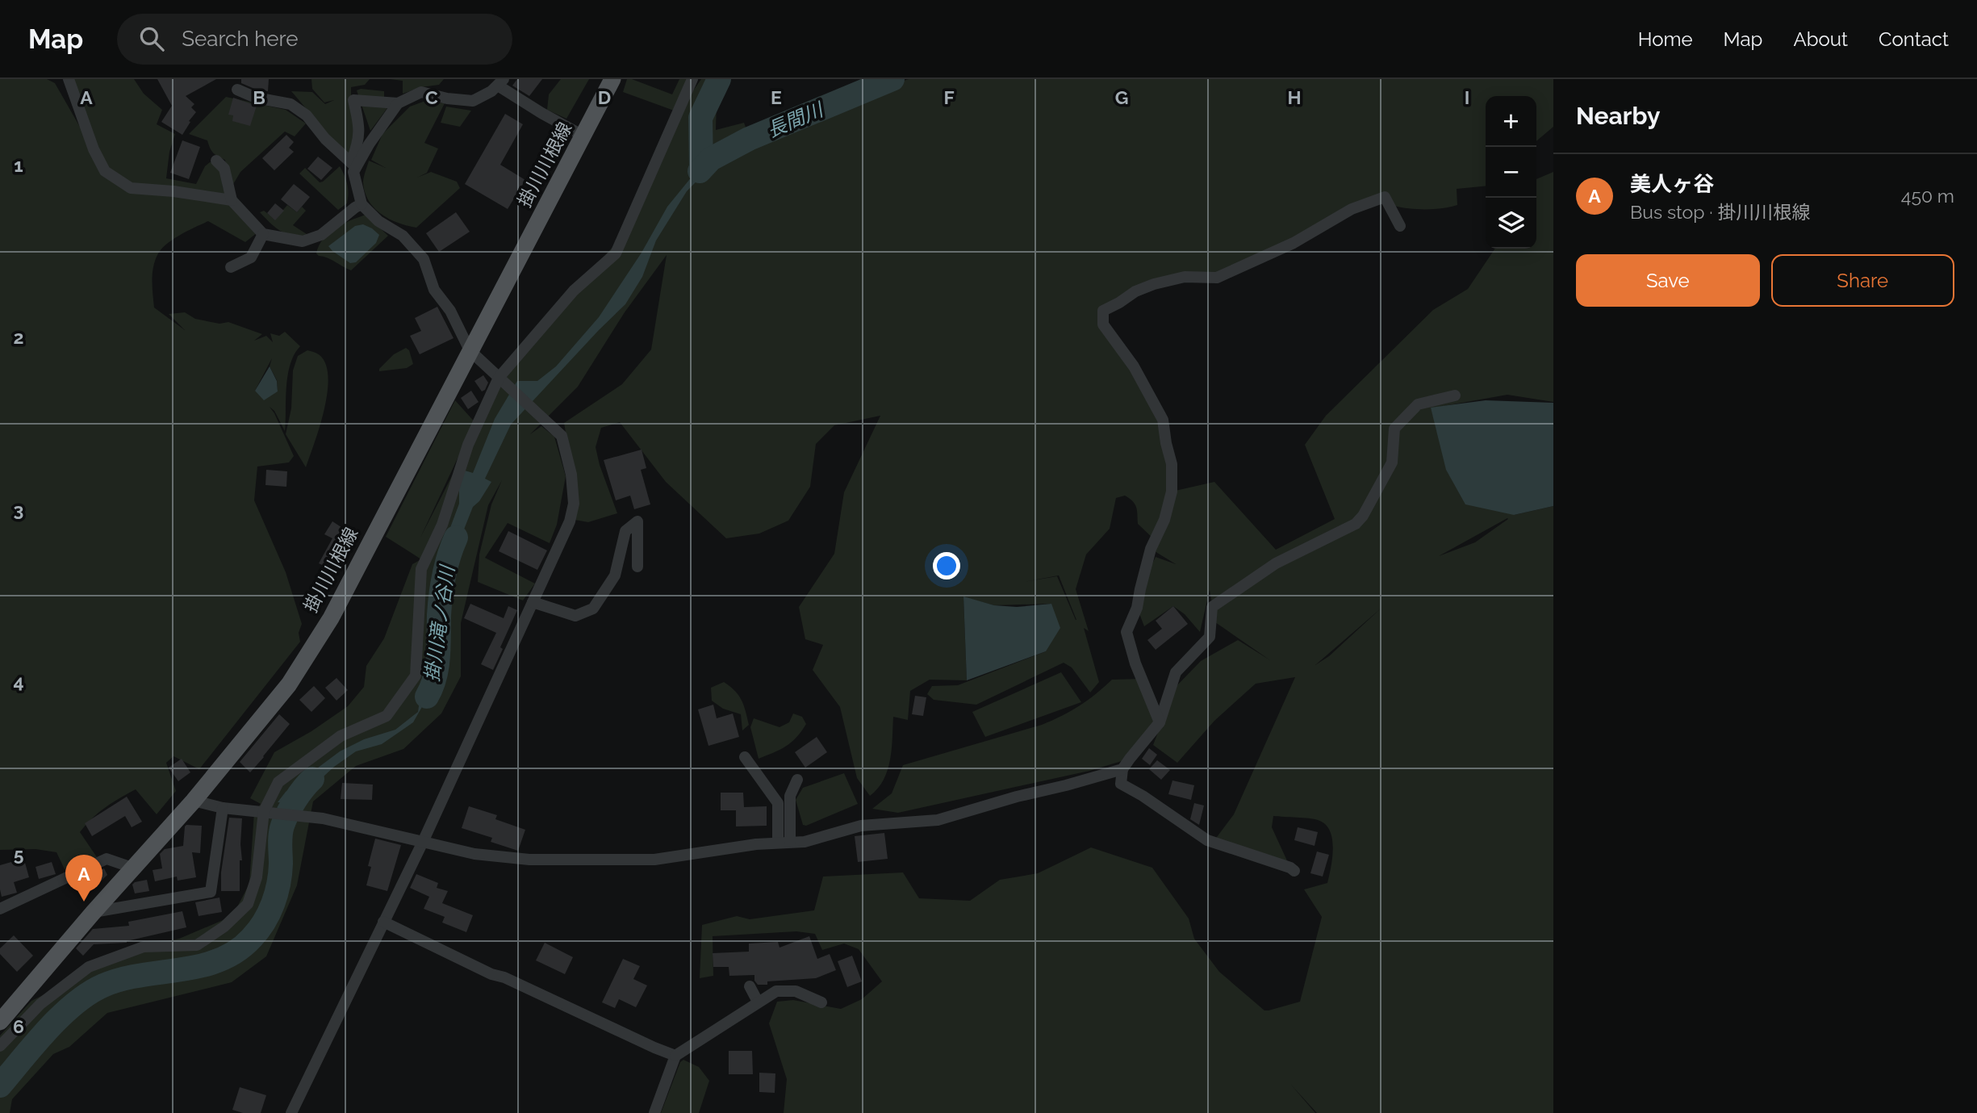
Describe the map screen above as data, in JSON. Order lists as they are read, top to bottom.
{
  "streets": {
    "main road": ["掛川川根線"]
  },
  "water": ["長間川", "掛川滝ノ谷川"],
  "page": {
    "header": "Map",
    "search": "Search here",
    "nav": [
      "Home",
      "Map",
      "About",
      "Contact"
    ],
    "heading": "Nearby",
    "map_buttons": ["+", "−"],
    "list": [
      {
        "mark": "A",
        "name": "美人ヶ谷",
        "note": "Bus stop · 掛川川根線",
        "value": "450 m"
      }
    ],
    "buttons": ["Save", "Share"],
    "pins": "A"
  },
  "grid": {
    "columns": [
      "A",
      "B",
      "C",
      "D",
      "E",
      "F",
      "G",
      "H",
      "I"
    ],
    "rows": [
      "1",
      "2",
      "3",
      "4",
      "5",
      "6"
    ]
  }
}
